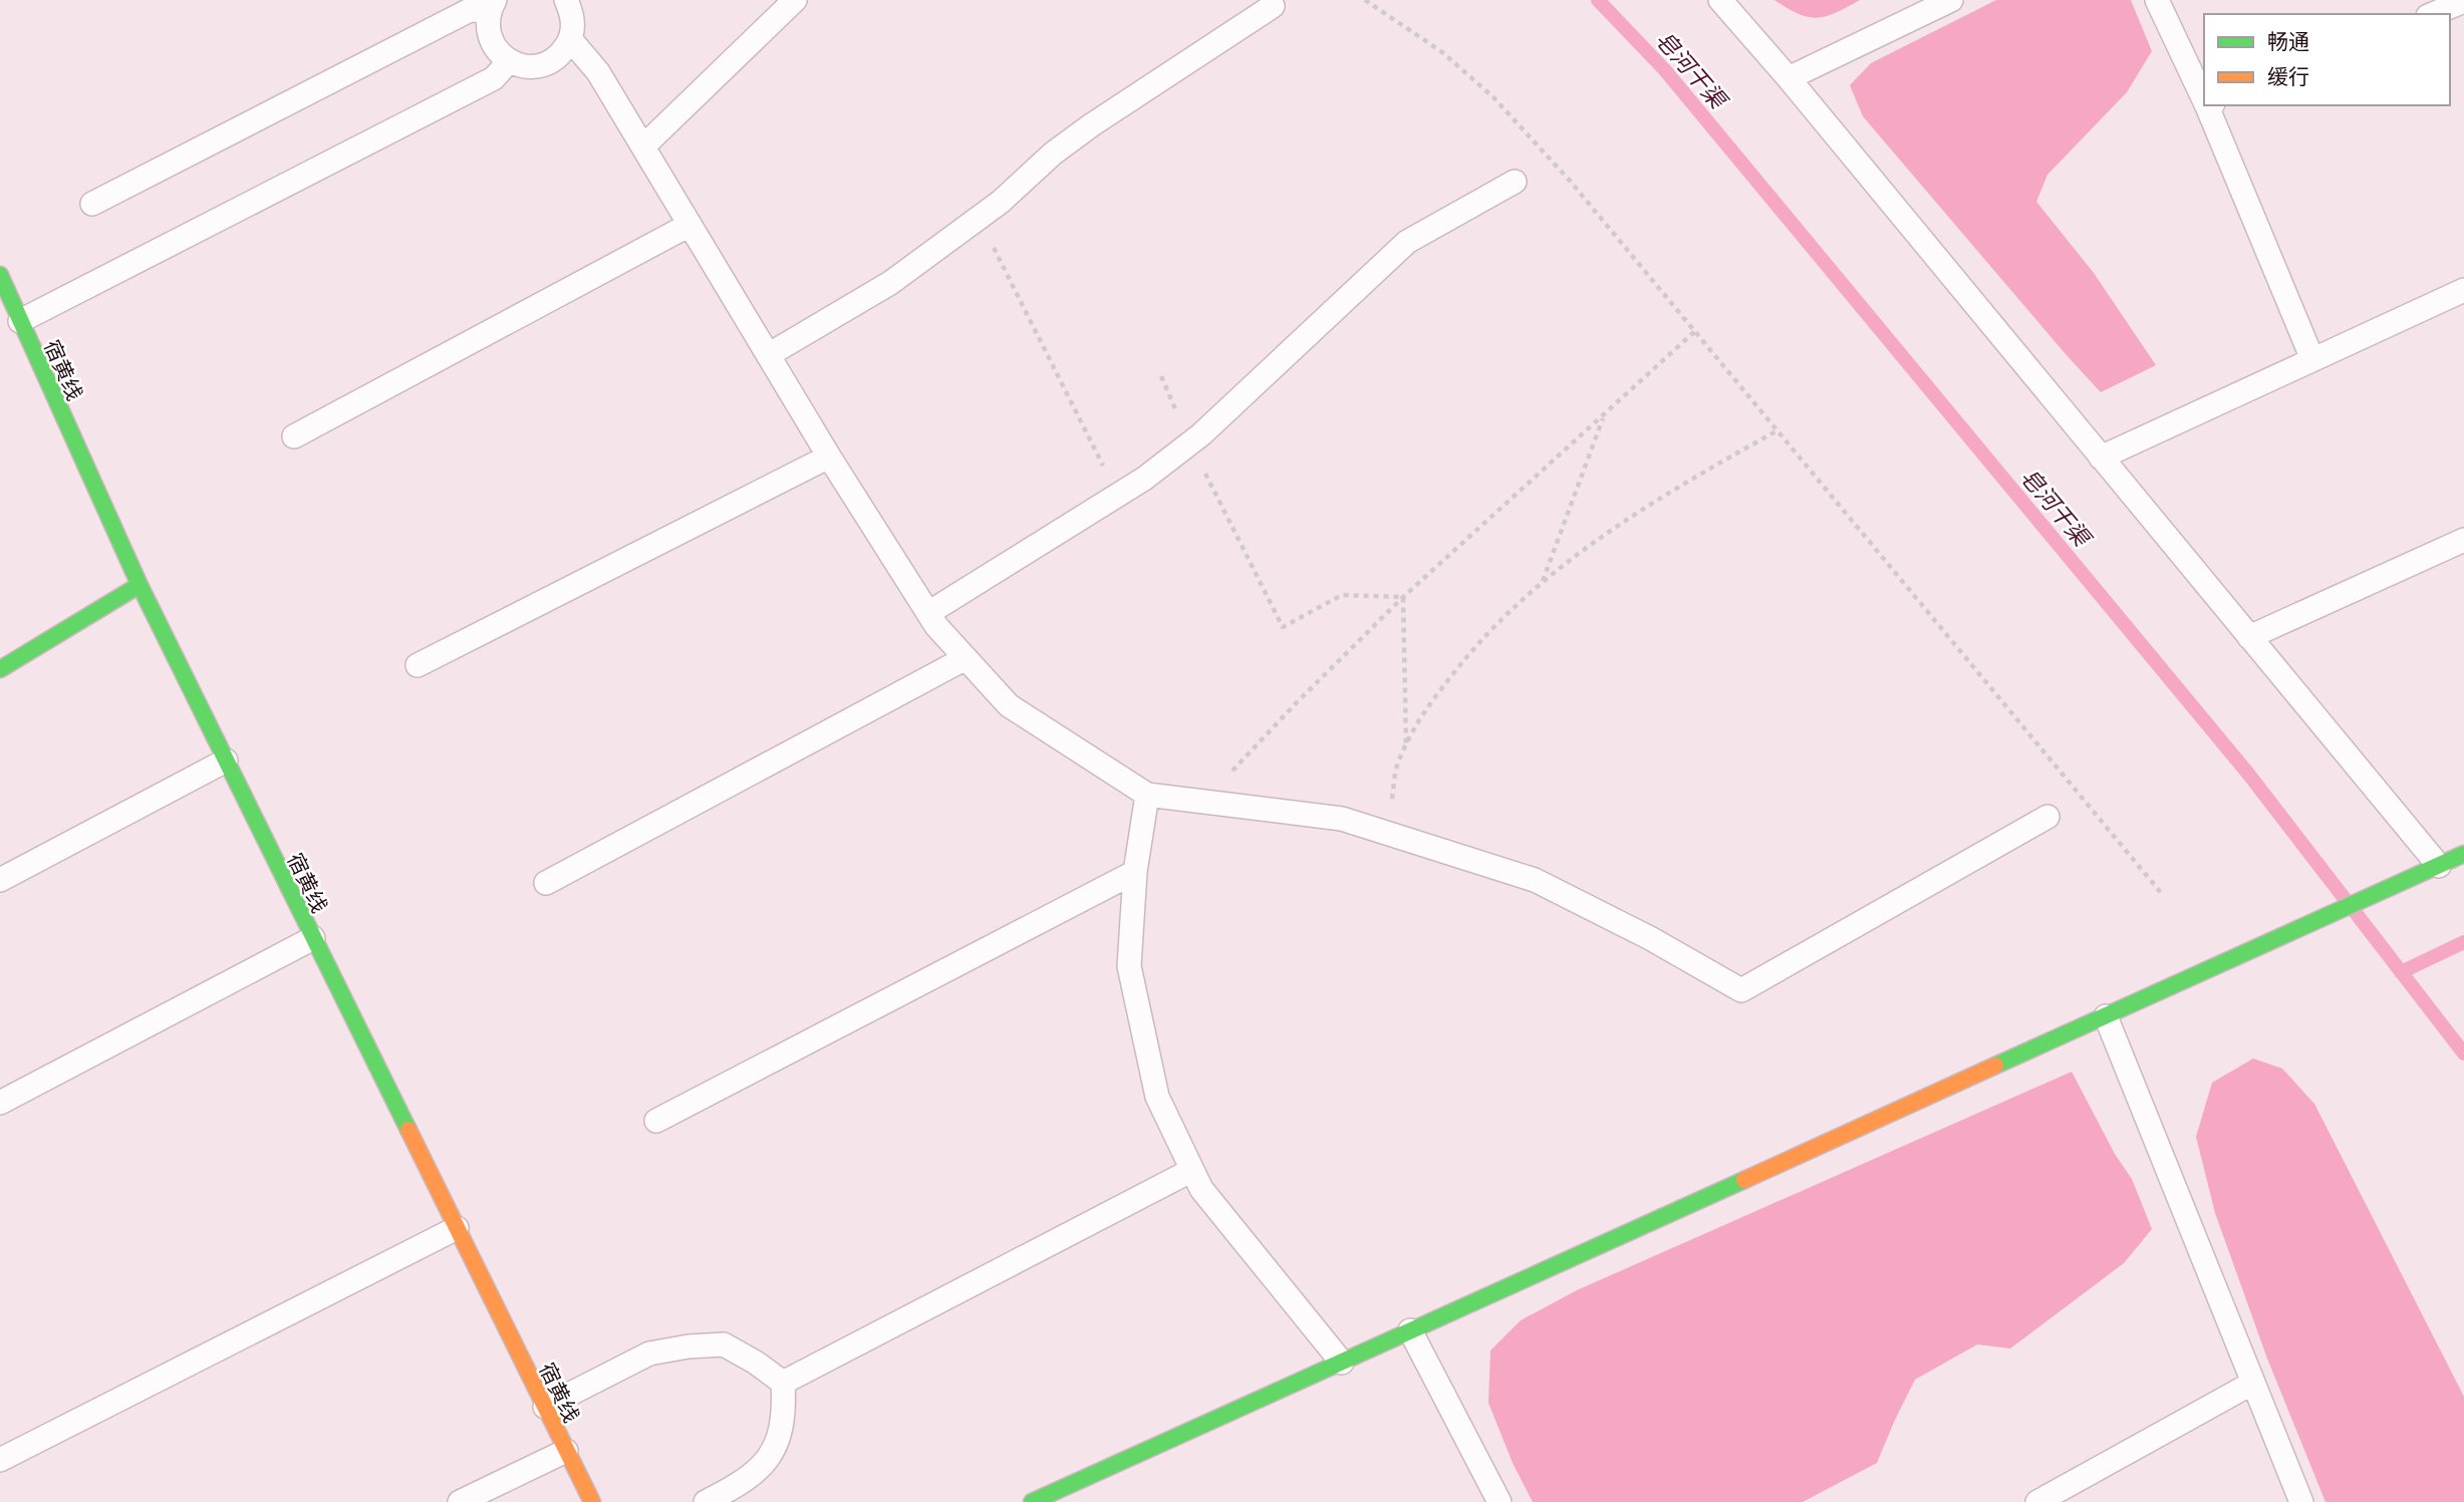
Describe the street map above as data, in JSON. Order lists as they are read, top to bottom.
{
  "streets": {
    "street": ["宿黄线"]
  },
  "water": ["皂河干渠"],
  "legend": ["畅通", "缓行"]
}
